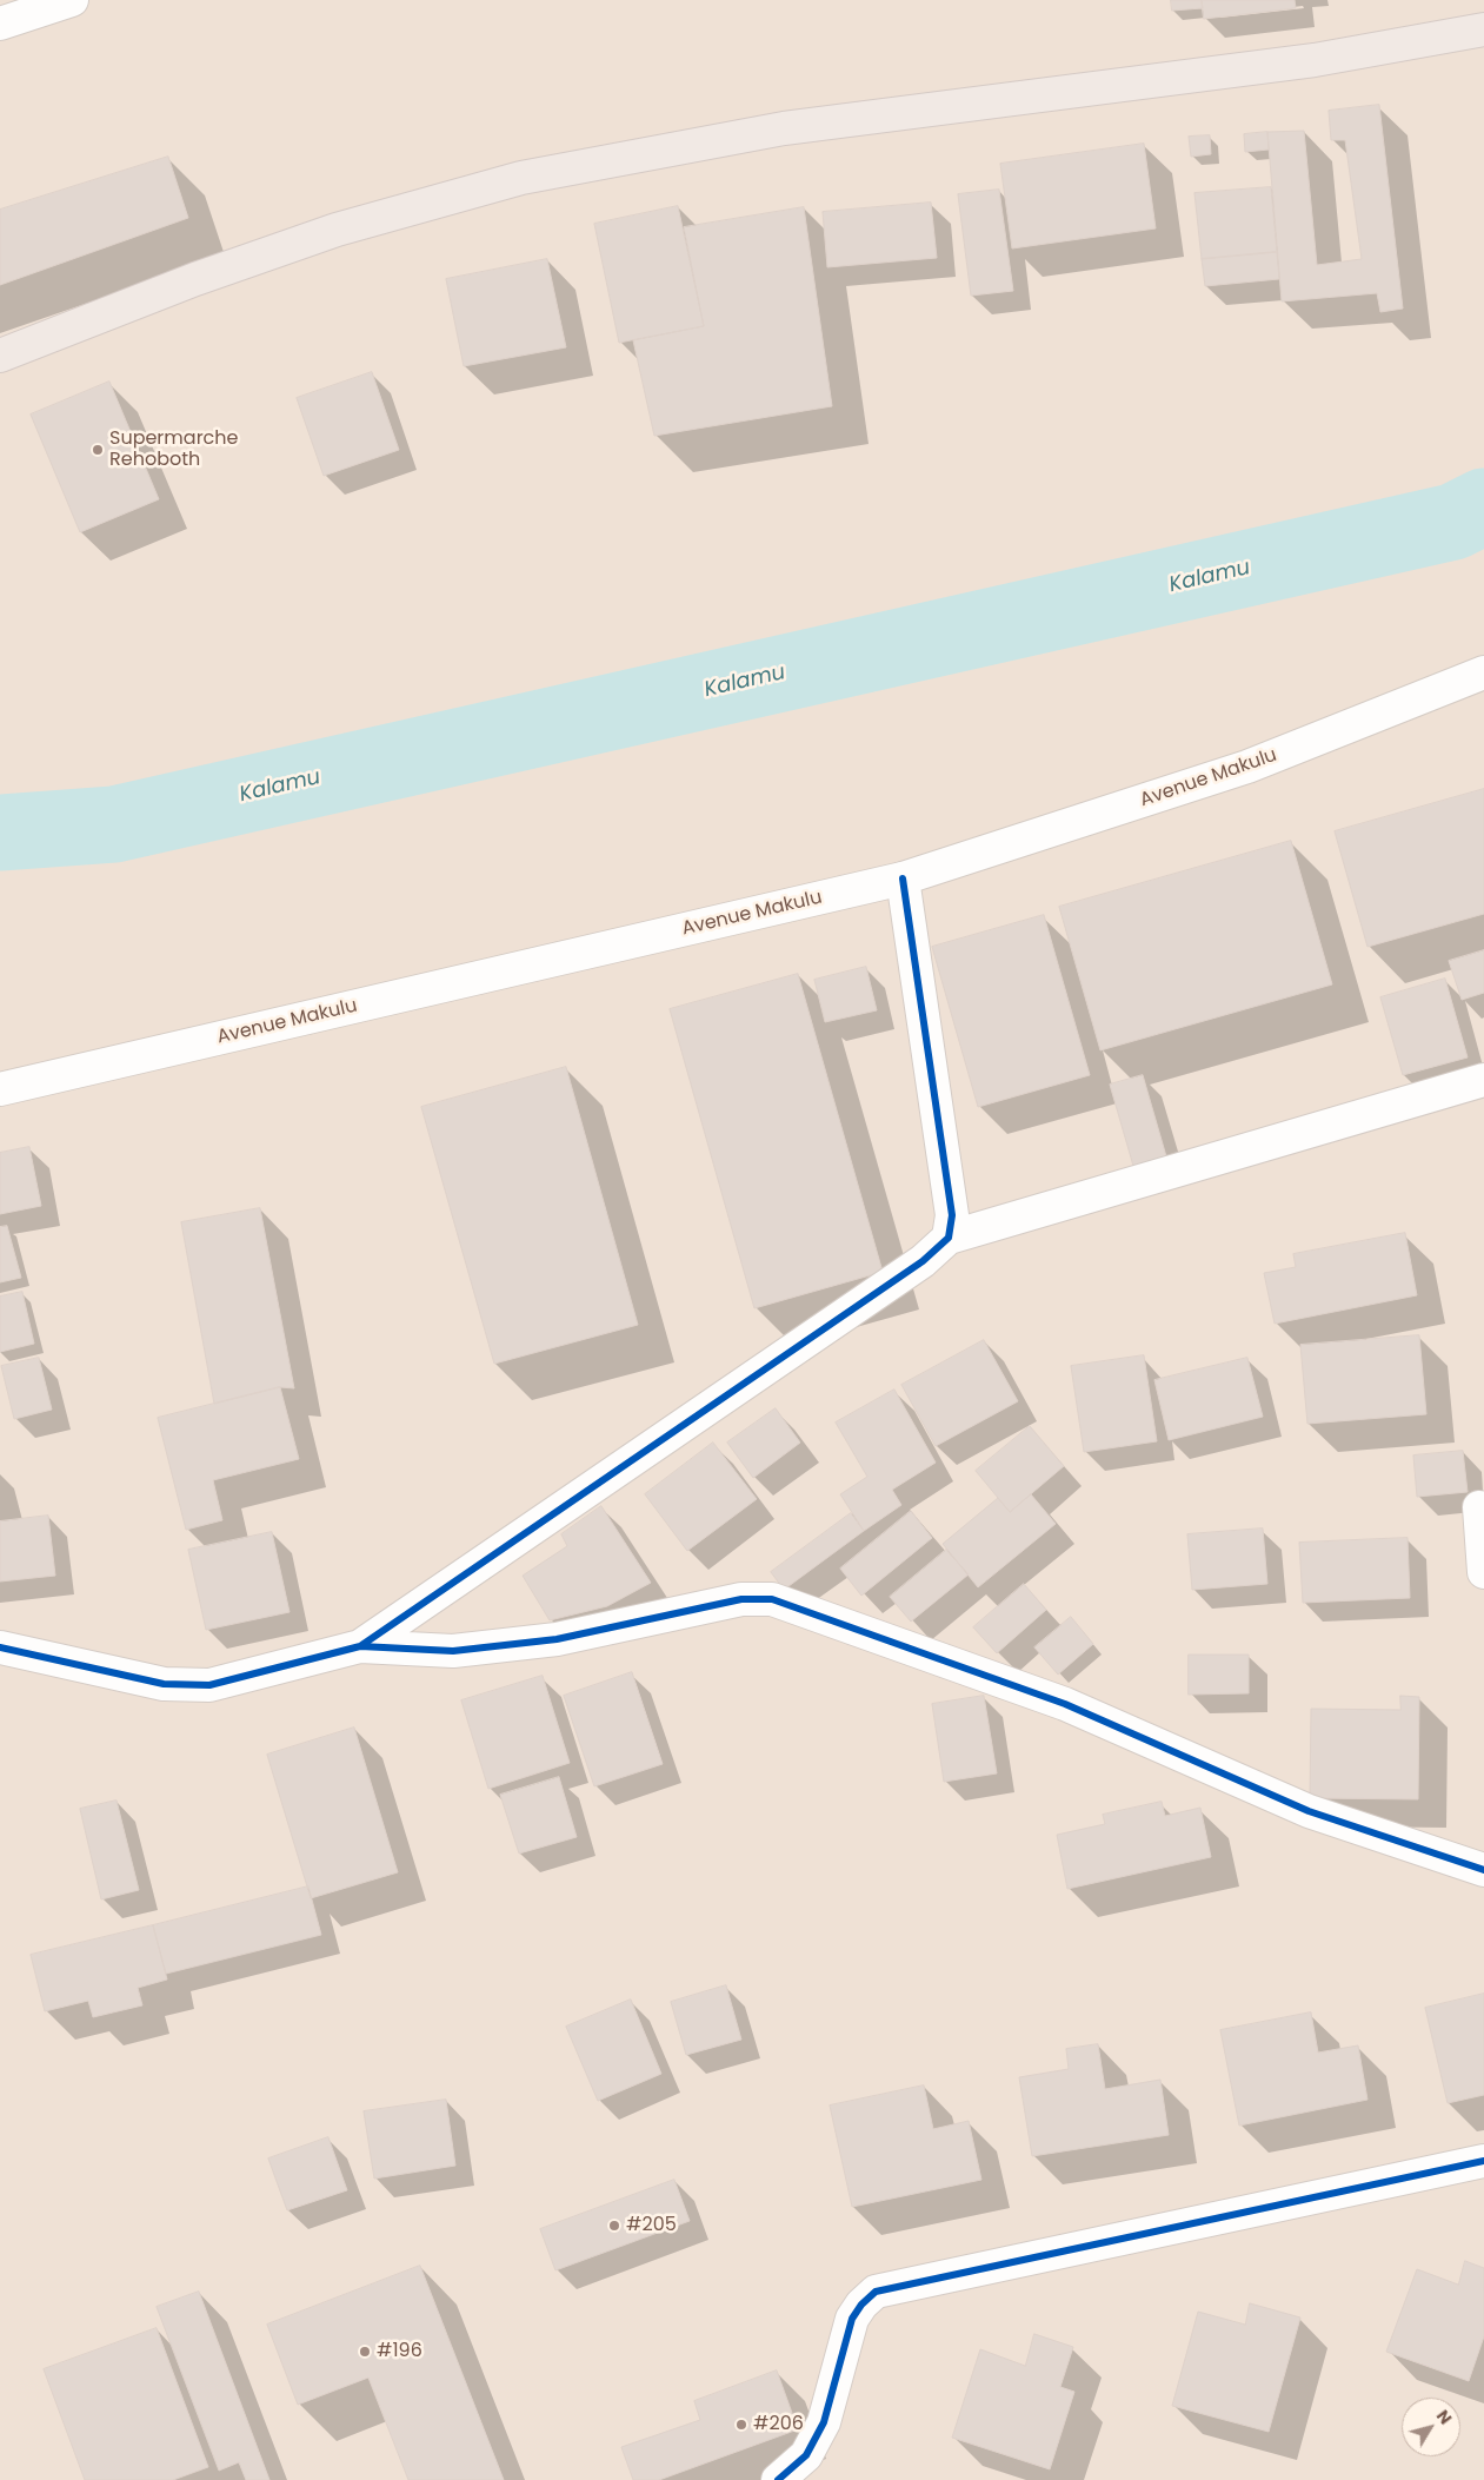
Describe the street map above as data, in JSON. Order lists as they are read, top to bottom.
{
  "streets": {
    "street": ["Avenue Makulu"]
  },
  "water": ["Kalamu"],
  "places": [
    "Supermarche Rehoboth",
    "#205",
    "#196",
    "#206"
  ],
  "north": "top right"
}
